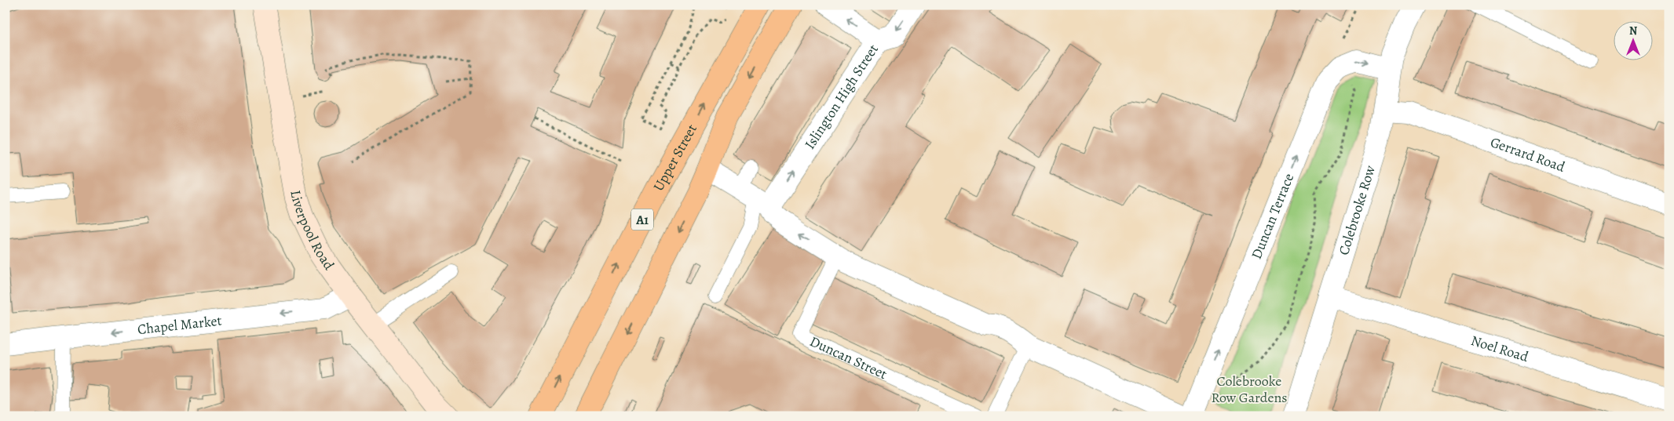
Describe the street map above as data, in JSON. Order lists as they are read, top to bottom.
{
  "streets": {
    "highway": ["Upper Street", "A1"],
    "main road": ["Liverpool Road"],
    "street": [
      "Islington High Street",
      "Gerrard Road",
      "Colebrooke Row",
      "Duncan Terrace",
      "Chapel Market",
      "Noel Road"
    ],
    "lane": ["Duncan Street"]
  },
  "crossings": [
    ["Gerrard Road", "Colebrooke Row"],
    ["Colebrooke Row", "Duncan Terrace"],
    ["Colebrooke Row", "Noel Road"],
    ["Liverpool Road", "Chapel Market"]
  ],
  "one_way": ["Duncan Terrace", "Chapel Market"],
  "parks": ["Colebrooke Row Gardens"],
  "north": "top"
}
